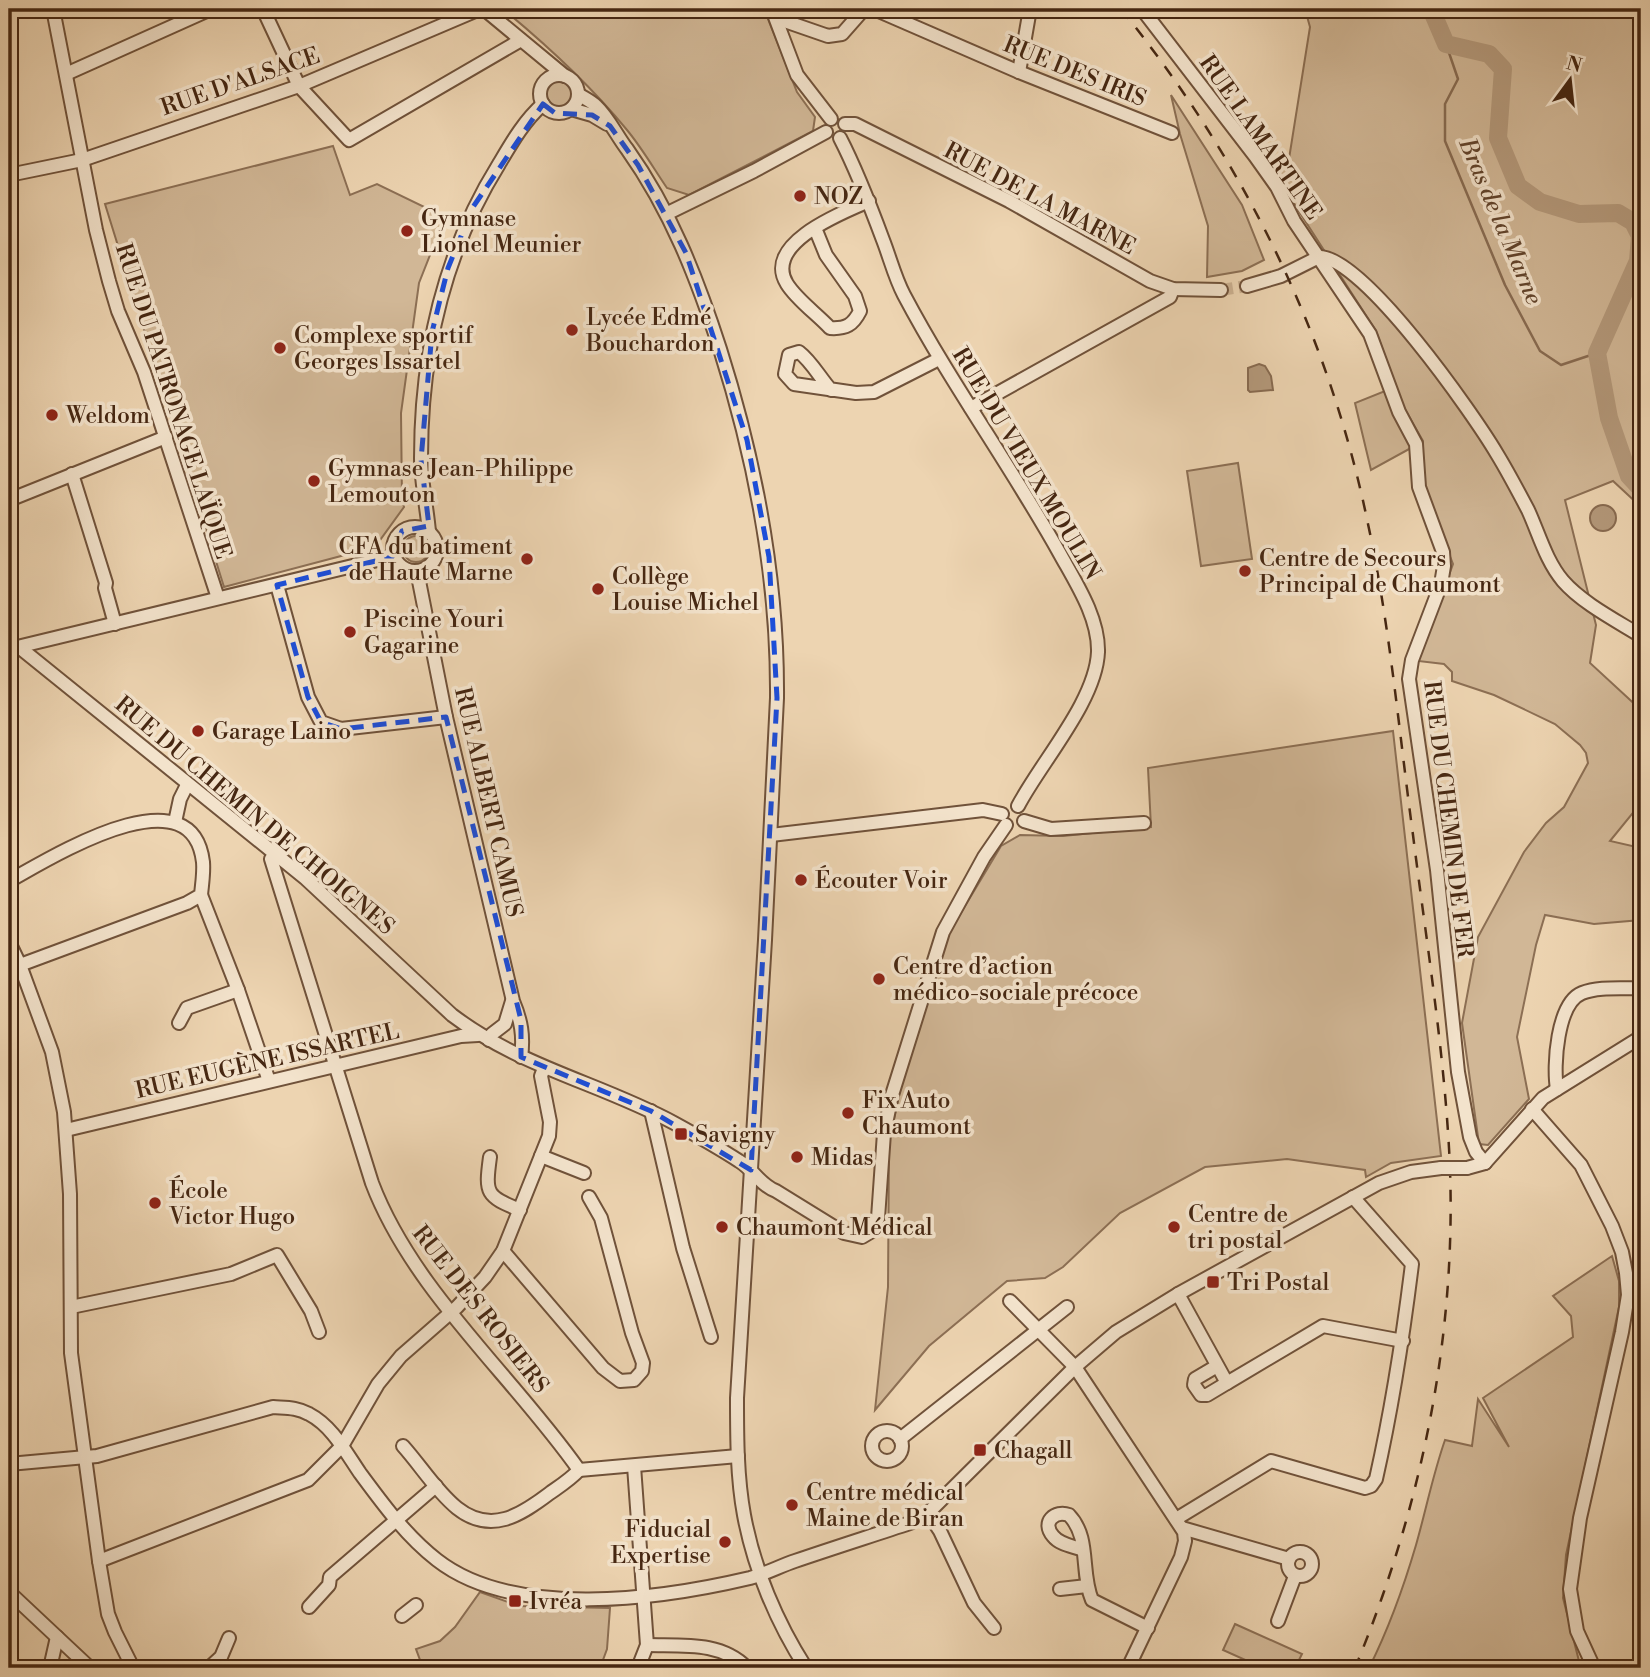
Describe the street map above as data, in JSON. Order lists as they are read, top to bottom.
{
  "streets": {
    "street": [
      "RUE DES IRIS",
      "RUE D'ALSACE",
      "RUE LAMARTINE",
      "RUE DE LA MARNE",
      "RUE DU PATRONAGE LAÏQUE",
      "RUE DU VIEUX MOULIN",
      "RUE ALBERT CAMUS",
      "RUE DU CHEMIN DE CHOIGNES",
      "RUE DU CHEMIN DE FER",
      "RUE EUGÈNE ISSARTEL",
      "RUE DES ROSIERS"
    ]
  },
  "crossings": [
    ["RUE D'ALSACE", "RUE DU PATRONAGE LAÏQUE"],
    ["RUE LAMARTINE", "RUE DU CHEMIN DE FER"],
    ["RUE DE LA MARNE", "RUE DU VIEUX MOULIN"],
    ["RUE DU VIEUX MOULIN", "RUE DU CHEMIN DE CHOIGNES"],
    ["RUE ALBERT CAMUS", "RUE DU CHEMIN DE CHOIGNES"],
    ["RUE DU CHEMIN DE CHOIGNES", "RUE EUGÈNE ISSARTEL"],
    ["RUE DU CHEMIN DE CHOIGNES", "RUE DES ROSIERS"],
    ["RUE EUGÈNE ISSARTEL", "RUE DES ROSIERS"]
  ],
  "water": ["Bras de la Marne"],
  "places": {
    "other": [
      "NOZ",
      "Gymnase Lionel Meunier",
      "Lycée Edmé Bouchardon",
      "Complexe sportif Georges Issartel",
      "Weldom",
      "Gymnase Jean-Philippe Lemouton",
      "CFA du batiment de Haute Marne",
      "Centre de Secours Principal de Chaumont",
      "Collège Louise Michel",
      "Piscine Youri Gagarine",
      "Garage Laino",
      "Écouter Voir",
      "Centre d’action médico-sociale précoce",
      "Fix Auto Chaumont",
      "Midas",
      "École Victor Hugo",
      "Chaumont Médical",
      "Centre de tri postal",
      "Centre médical Maine de Biran",
      "Fiducial Expertise"
    ],
    "transit": [
      "Savigny",
      "Tri Postal",
      "Chagall",
      "Ivréa"
    ]
  },
  "north": "top"
}
